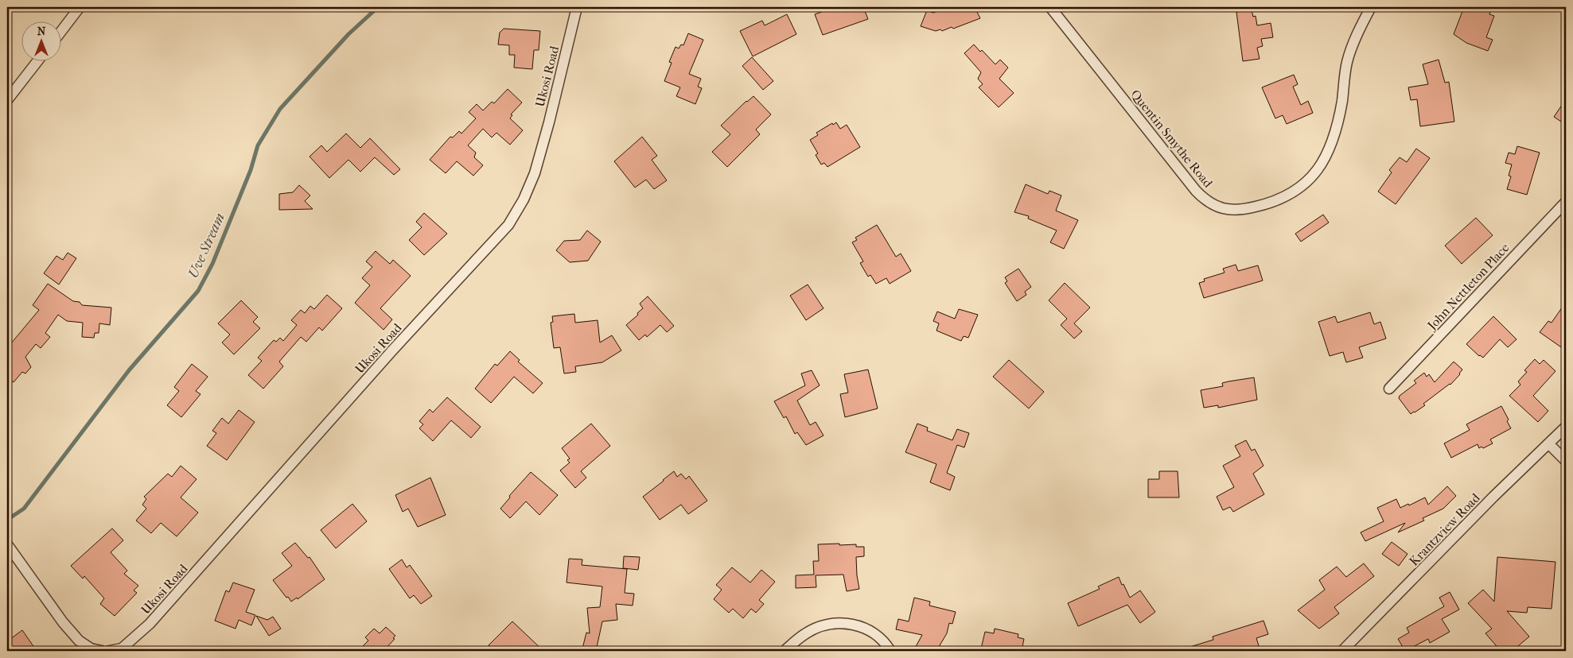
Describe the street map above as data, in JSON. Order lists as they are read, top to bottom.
{
  "streets": {
    "street": [
      "Ukosi Road",
      "Quentin Smythe Road",
      "John Nettleton Place",
      "Krantzview Road"
    ]
  },
  "water": ["Uve Stream"],
  "north": "top"
}
